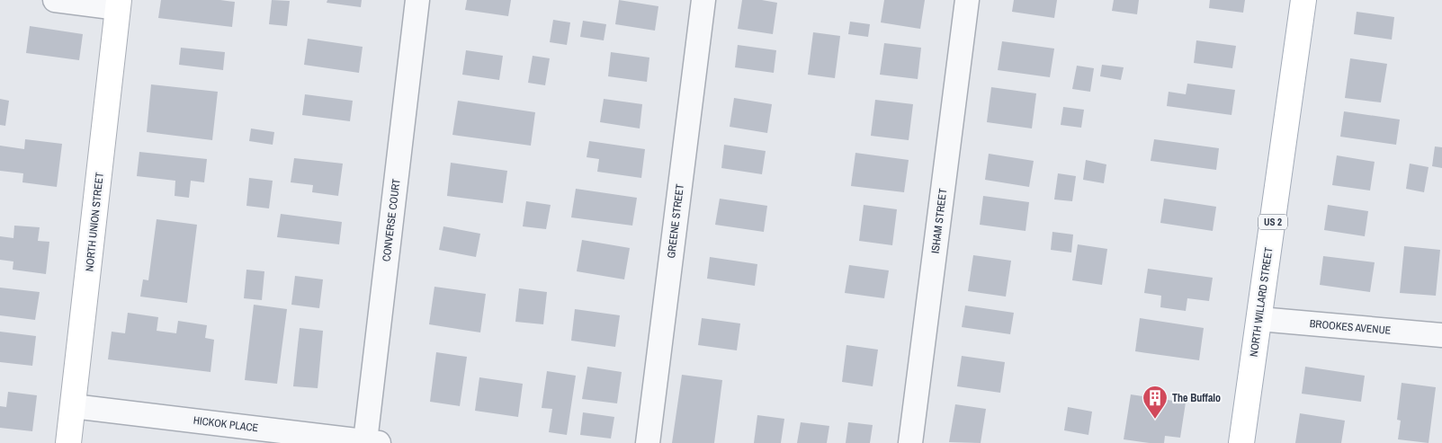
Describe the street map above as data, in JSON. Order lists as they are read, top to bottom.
{
  "streets": {
    "main road": ["NORTH UNION STREET", "US 2", "NORTH WILLARD STREET"],
    "street": [
      "CONVERSE COURT",
      "GREENE STREET",
      "ISHAM STREET",
      "BROOKES AVENUE",
      "HICKOK PLACE"
    ]
  },
  "crossings": [
    ["CONVERSE COURT", "HICKOK PLACE"],
    ["NORTH UNION STREET", "HICKOK PLACE"],
    ["NORTH WILLARD STREET", "BROOKES AVENUE"]
  ],
  "places": {
    "building": ["The Buffalo"]
  }
}
